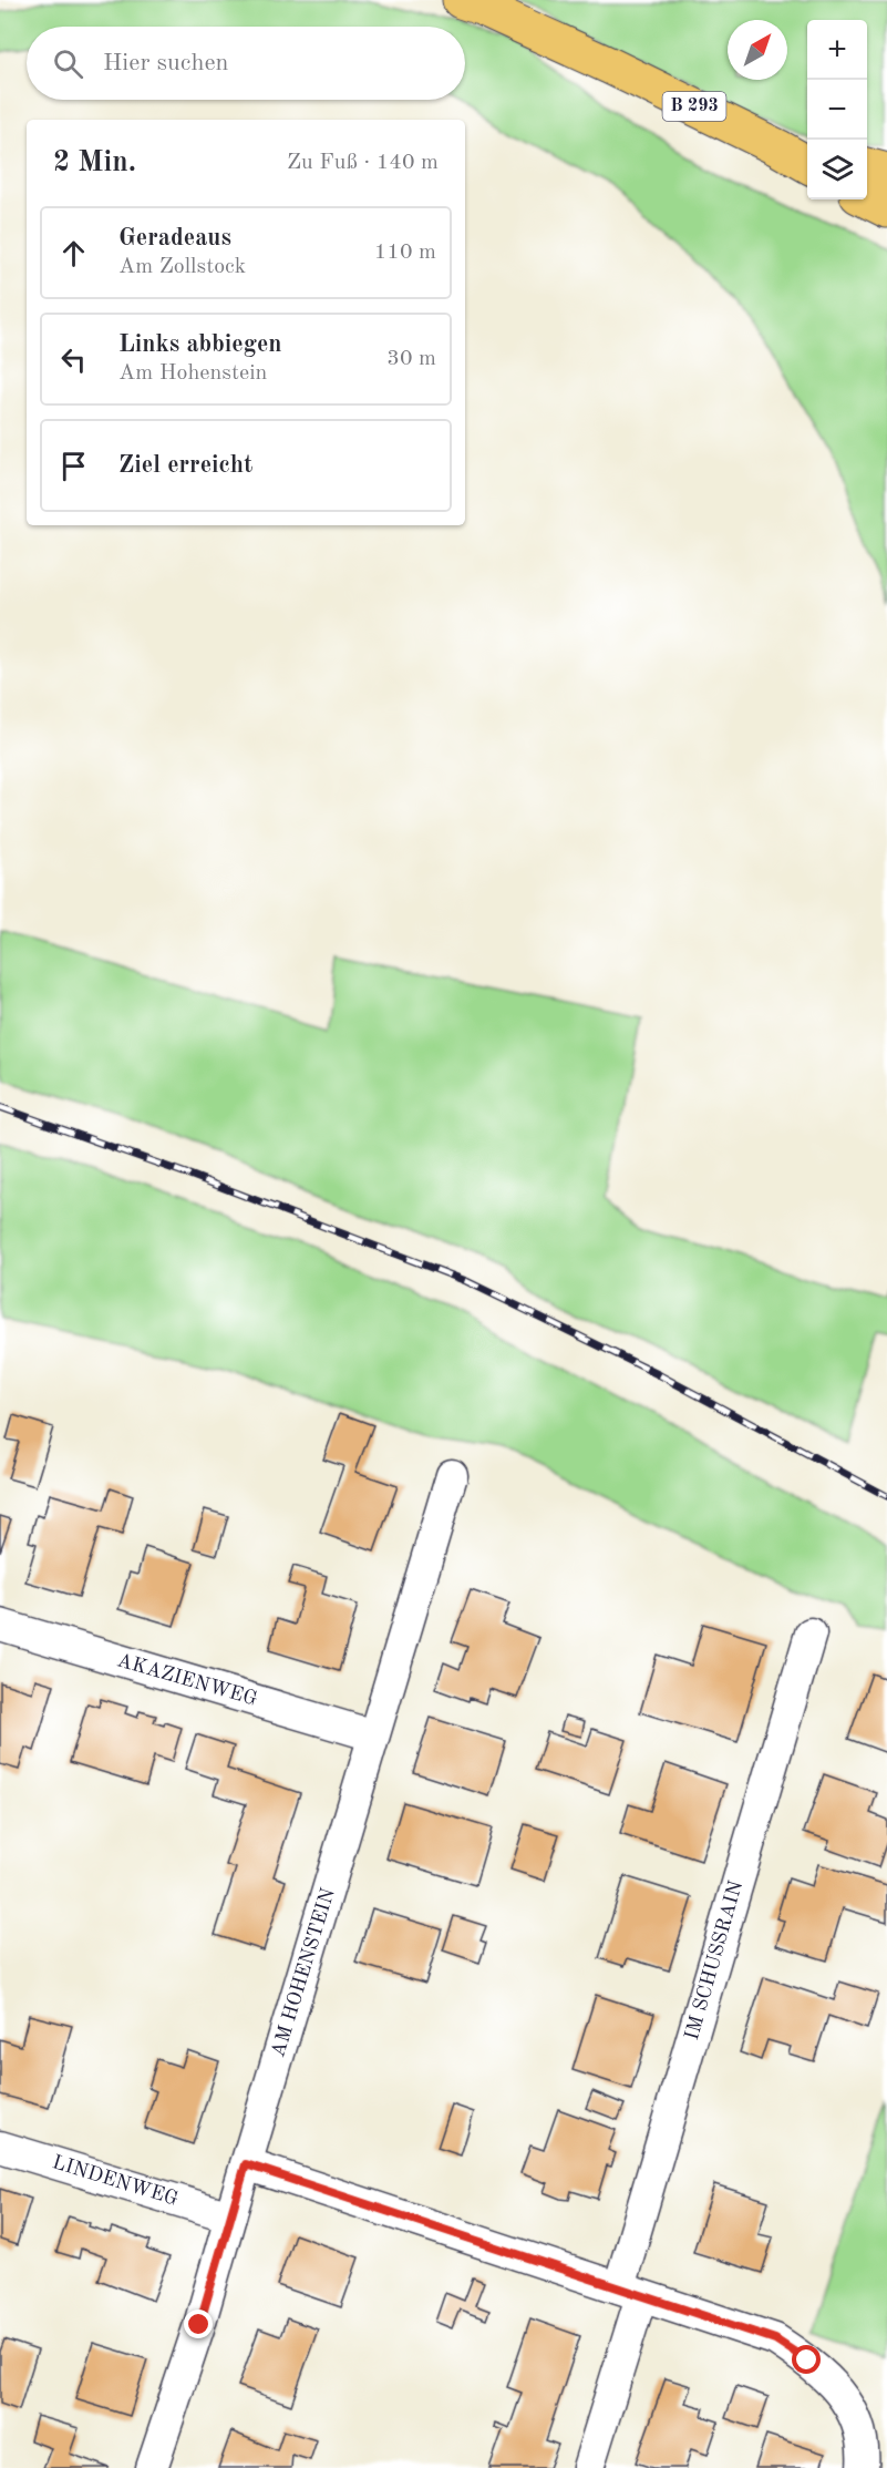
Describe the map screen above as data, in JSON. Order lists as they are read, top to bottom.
{
  "streets": {
    "main road": ["B 293"],
    "street": [
      "AKAZIENWEG",
      "IM SCHUSSRAIN",
      "AM HOHENSTEIN",
      "LINDENWEG"
    ]
  },
  "crossings": [
    ["AKAZIENWEG", "AM HOHENSTEIN"],
    ["AM HOHENSTEIN", "LINDENWEG"]
  ],
  "north": "top right",
  "page": {
    "map_buttons": ["+", "−"],
    "search": "Hier suchen",
    "heading": ["2 Min.", "Zu Fuß · 140 m"],
    "list": [
      ["Geradeaus", "Am Zollstock", "110 m"],
      ["Links abbiegen", "Am Hohenstein", "30 m"],
      "Ziel erreicht"
    ]
  }
}
